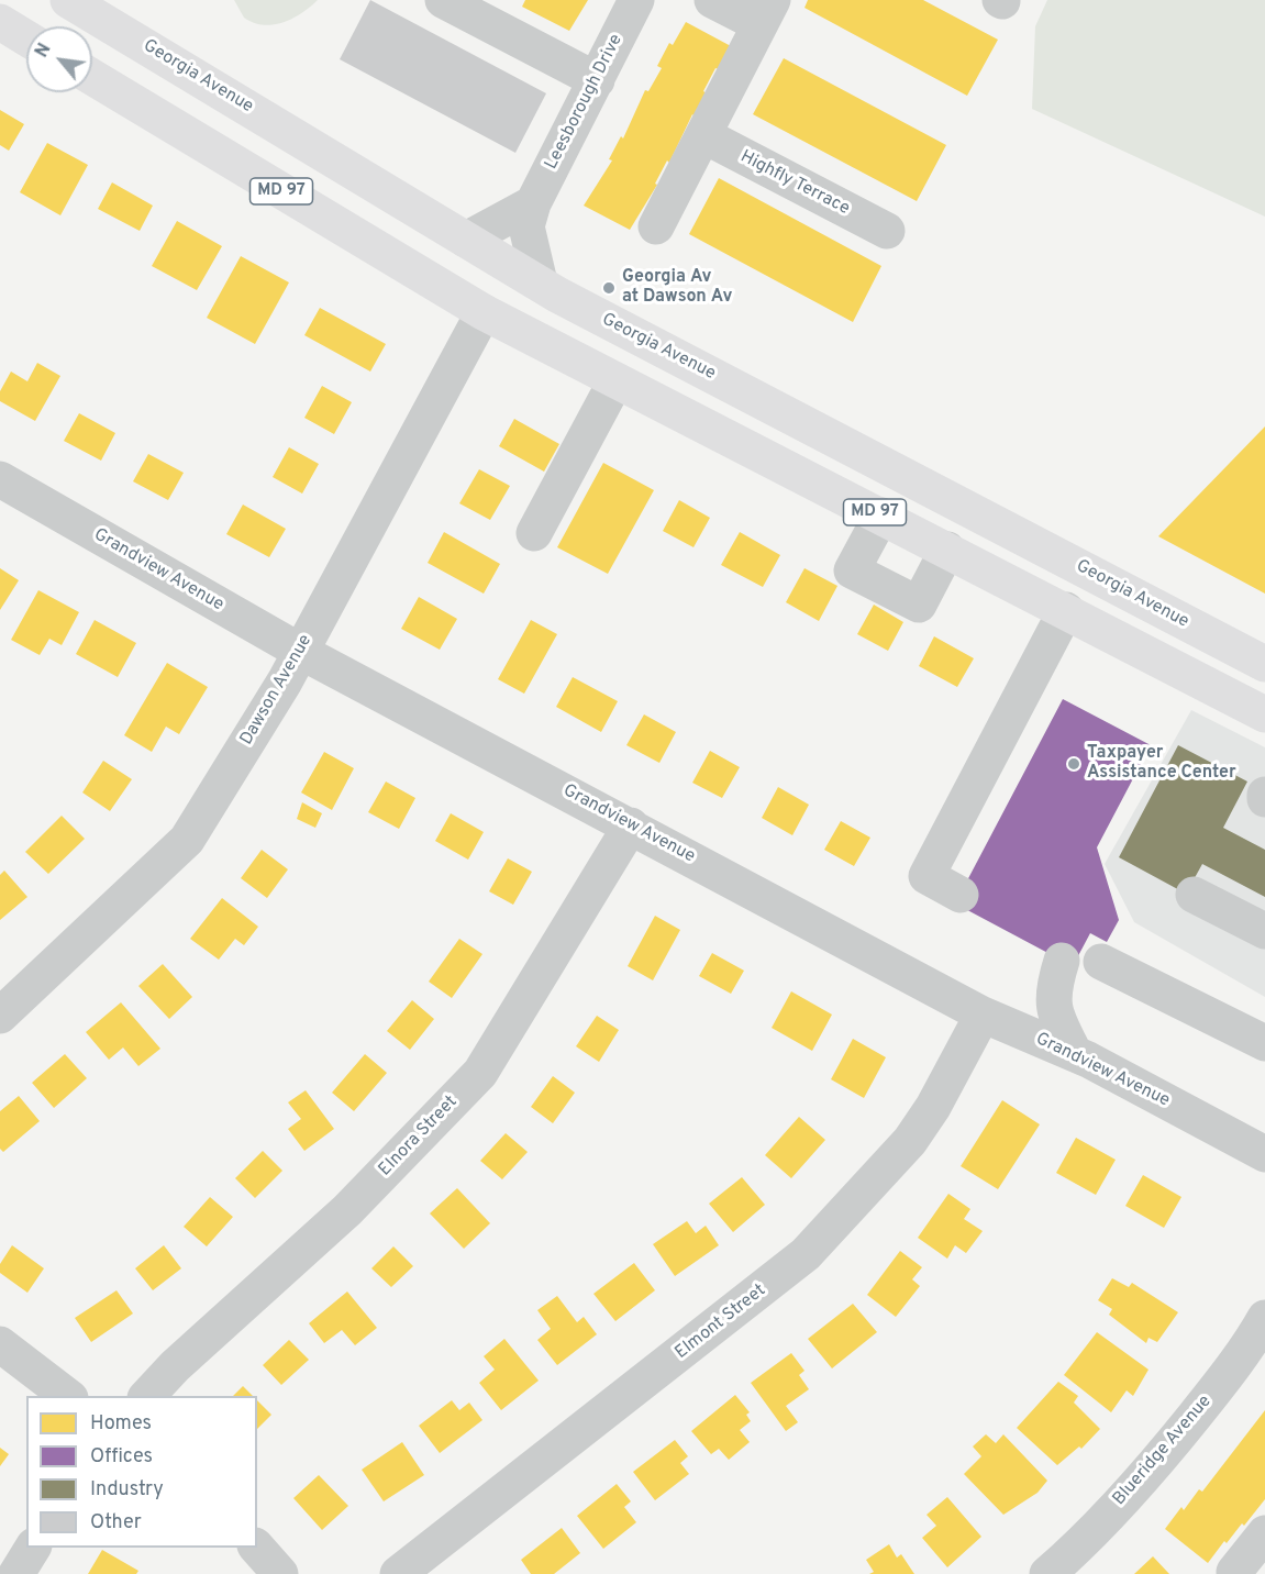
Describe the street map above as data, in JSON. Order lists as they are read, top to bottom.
{
  "streets": {
    "main road": ["Georgia Avenue", "MD 97"],
    "street": [
      "Leesborough Drive",
      "Highfly Terrace",
      "Grandview Avenue",
      "Dawson Avenue",
      "Elnora Street",
      "Elmont Street",
      "Blueridge Avenue"
    ]
  },
  "crossings": [
    ["Georgia Avenue", "Leesborough Drive"],
    ["MD 97", "Dawson Avenue"],
    ["Grandview Avenue", "Dawson Avenue"],
    ["Grandview Avenue", "Elnora Street"],
    ["Grandview Avenue", "Elmont Street"]
  ],
  "places": ["Georgia Av at Dawson Av", "Taxpayer Assistance Center"],
  "legend": [
    "Homes",
    "Offices",
    "Industry",
    "Other"
  ],
  "north": "top left"
}
